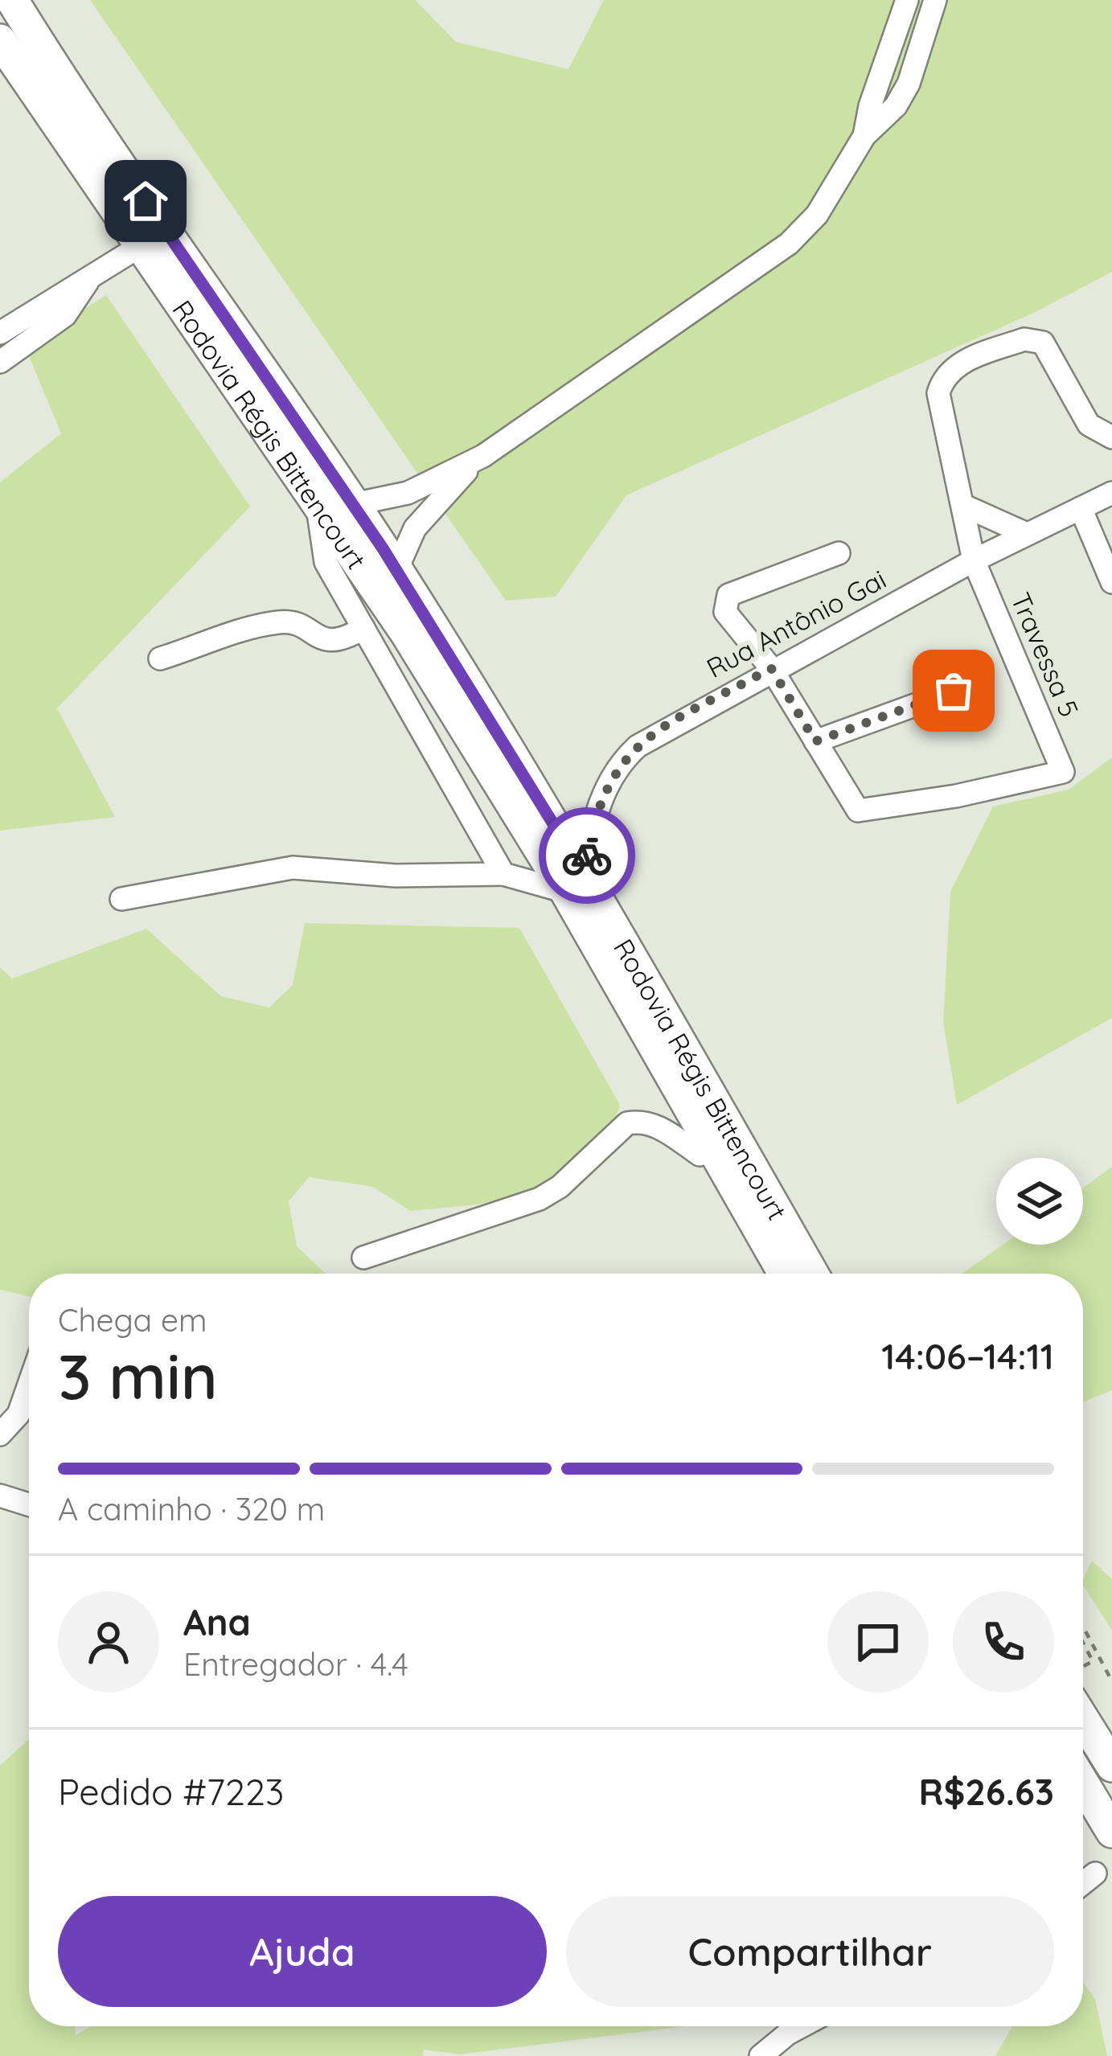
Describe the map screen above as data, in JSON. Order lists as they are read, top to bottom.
{
  "streets": {
    "highway": ["Rodovia Régis Bittencourt"],
    "street": ["Rua Antônio Gai", "Travessa 5"]
  },
  "crossings": [
    ["Rodovia Régis Bittencourt", "Rua Antônio Gai"],
    ["Rua Antônio Gai", "Travessa 5"]
  ],
  "page": {
    "heading": ["3 min", "Chega em", "14:06–14:11"],
    "panel": [
      "Ana",
      "Entregador · 4.4",
      "Pedido #7223",
      "R$26.63"
    ],
    "bar": "A caminho · 320 m",
    "buttons": ["Ajuda", "Compartilhar"]
  }
}
